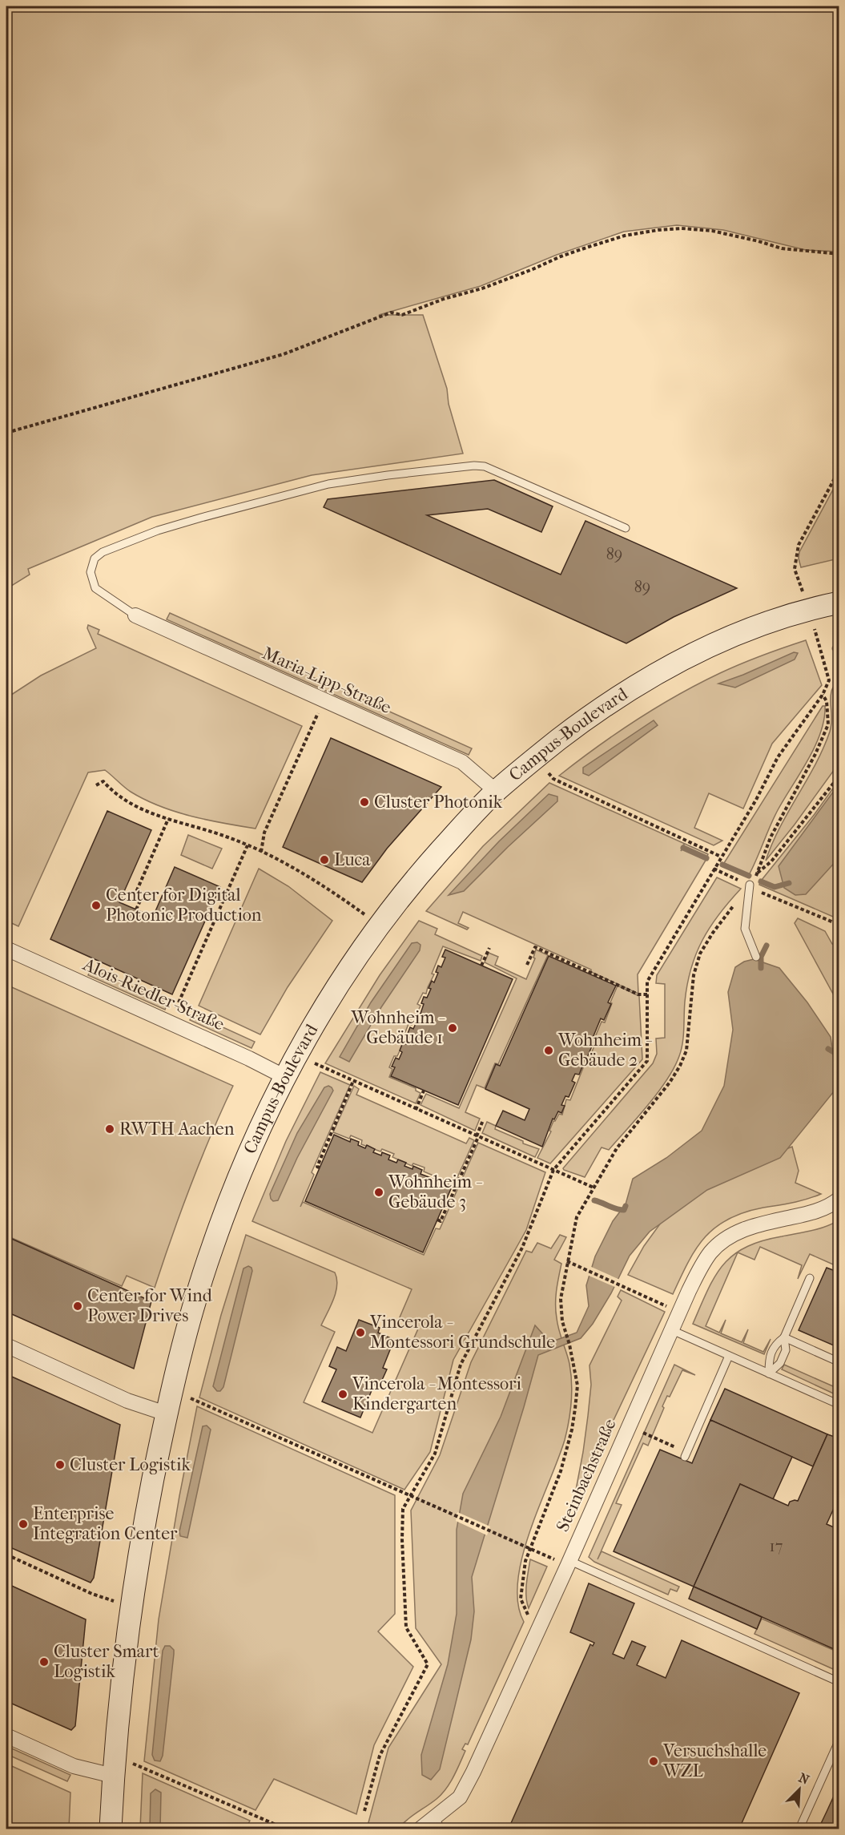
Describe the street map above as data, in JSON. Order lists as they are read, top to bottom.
{
  "streets": {
    "street": [
      "Maria-Lipp-Straße",
      "Campus-Boulevard",
      "Alois-Riedler-Straße",
      "Steinbachstraße"
    ]
  },
  "crossings": [
    ["Maria-Lipp-Straße", "Campus-Boulevard"],
    ["Campus-Boulevard", "Alois-Riedler-Straße"]
  ],
  "places": [
    "Cluster Photonik",
    "Luca",
    "Center for Digital Photonic Production",
    "Wohnheim - Gebäude 1",
    "Wohnheim - Gebäude 2",
    "RWTH Aachen",
    "Wohnheim - Gebäude 3",
    "Center for Wind Power Drives",
    "Vincerola - Montessori Grundschule",
    "Vincerola - Montessori Kindergarten",
    "Cluster Logistik",
    "Enterprise Integration Center",
    "Cluster Smart Logistik",
    "Versuchshalle WZL"
  ],
  "house_numbers": ["89", "89", "17"],
  "north": "top right"
}
